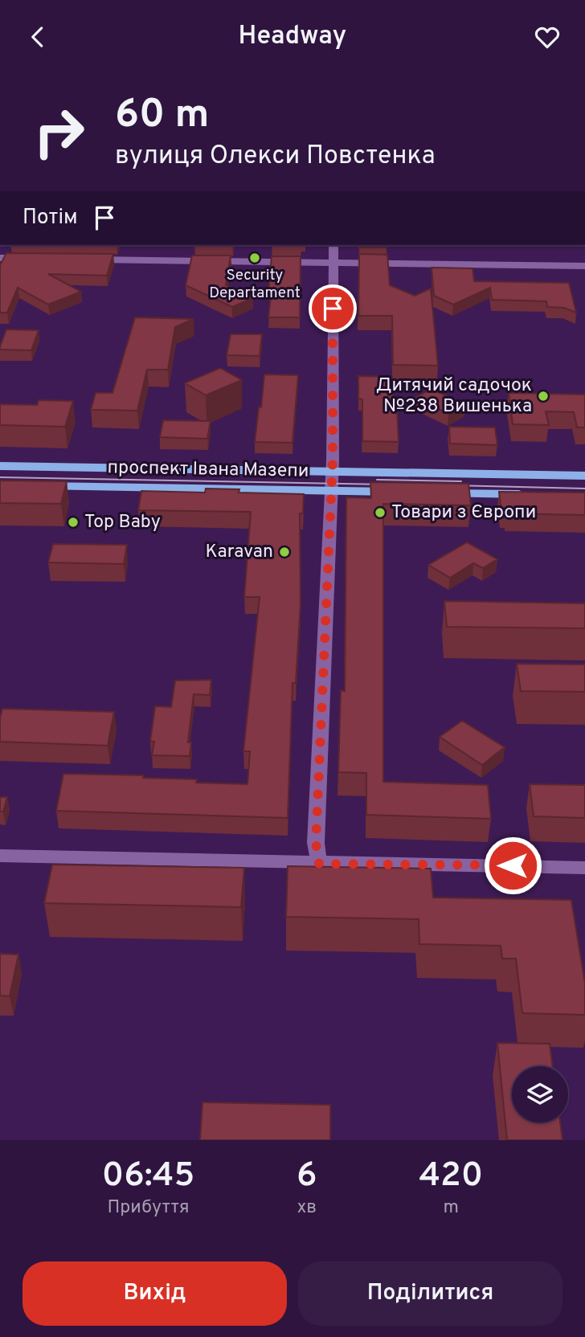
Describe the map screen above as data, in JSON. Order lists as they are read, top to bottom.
{
  "streets": {
    "highway": ["проспект Івана Мазепи"]
  },
  "places": [
    "Security Departament",
    "Дитячий садочок №238 Вишенька",
    "Товари з Європи",
    "Top Baby",
    "Karavan"
  ],
  "page": {
    "header": "Headway",
    "turn": ["60 m", "вулиця Олекси Повстенка"],
    "then": "Потім",
    "eta": [
      "06:45",
      "Прибуття",
      "6",
      "хв",
      "420",
      "m"
    ],
    "buttons": ["Вихід", "Поділитися"]
  }
}
